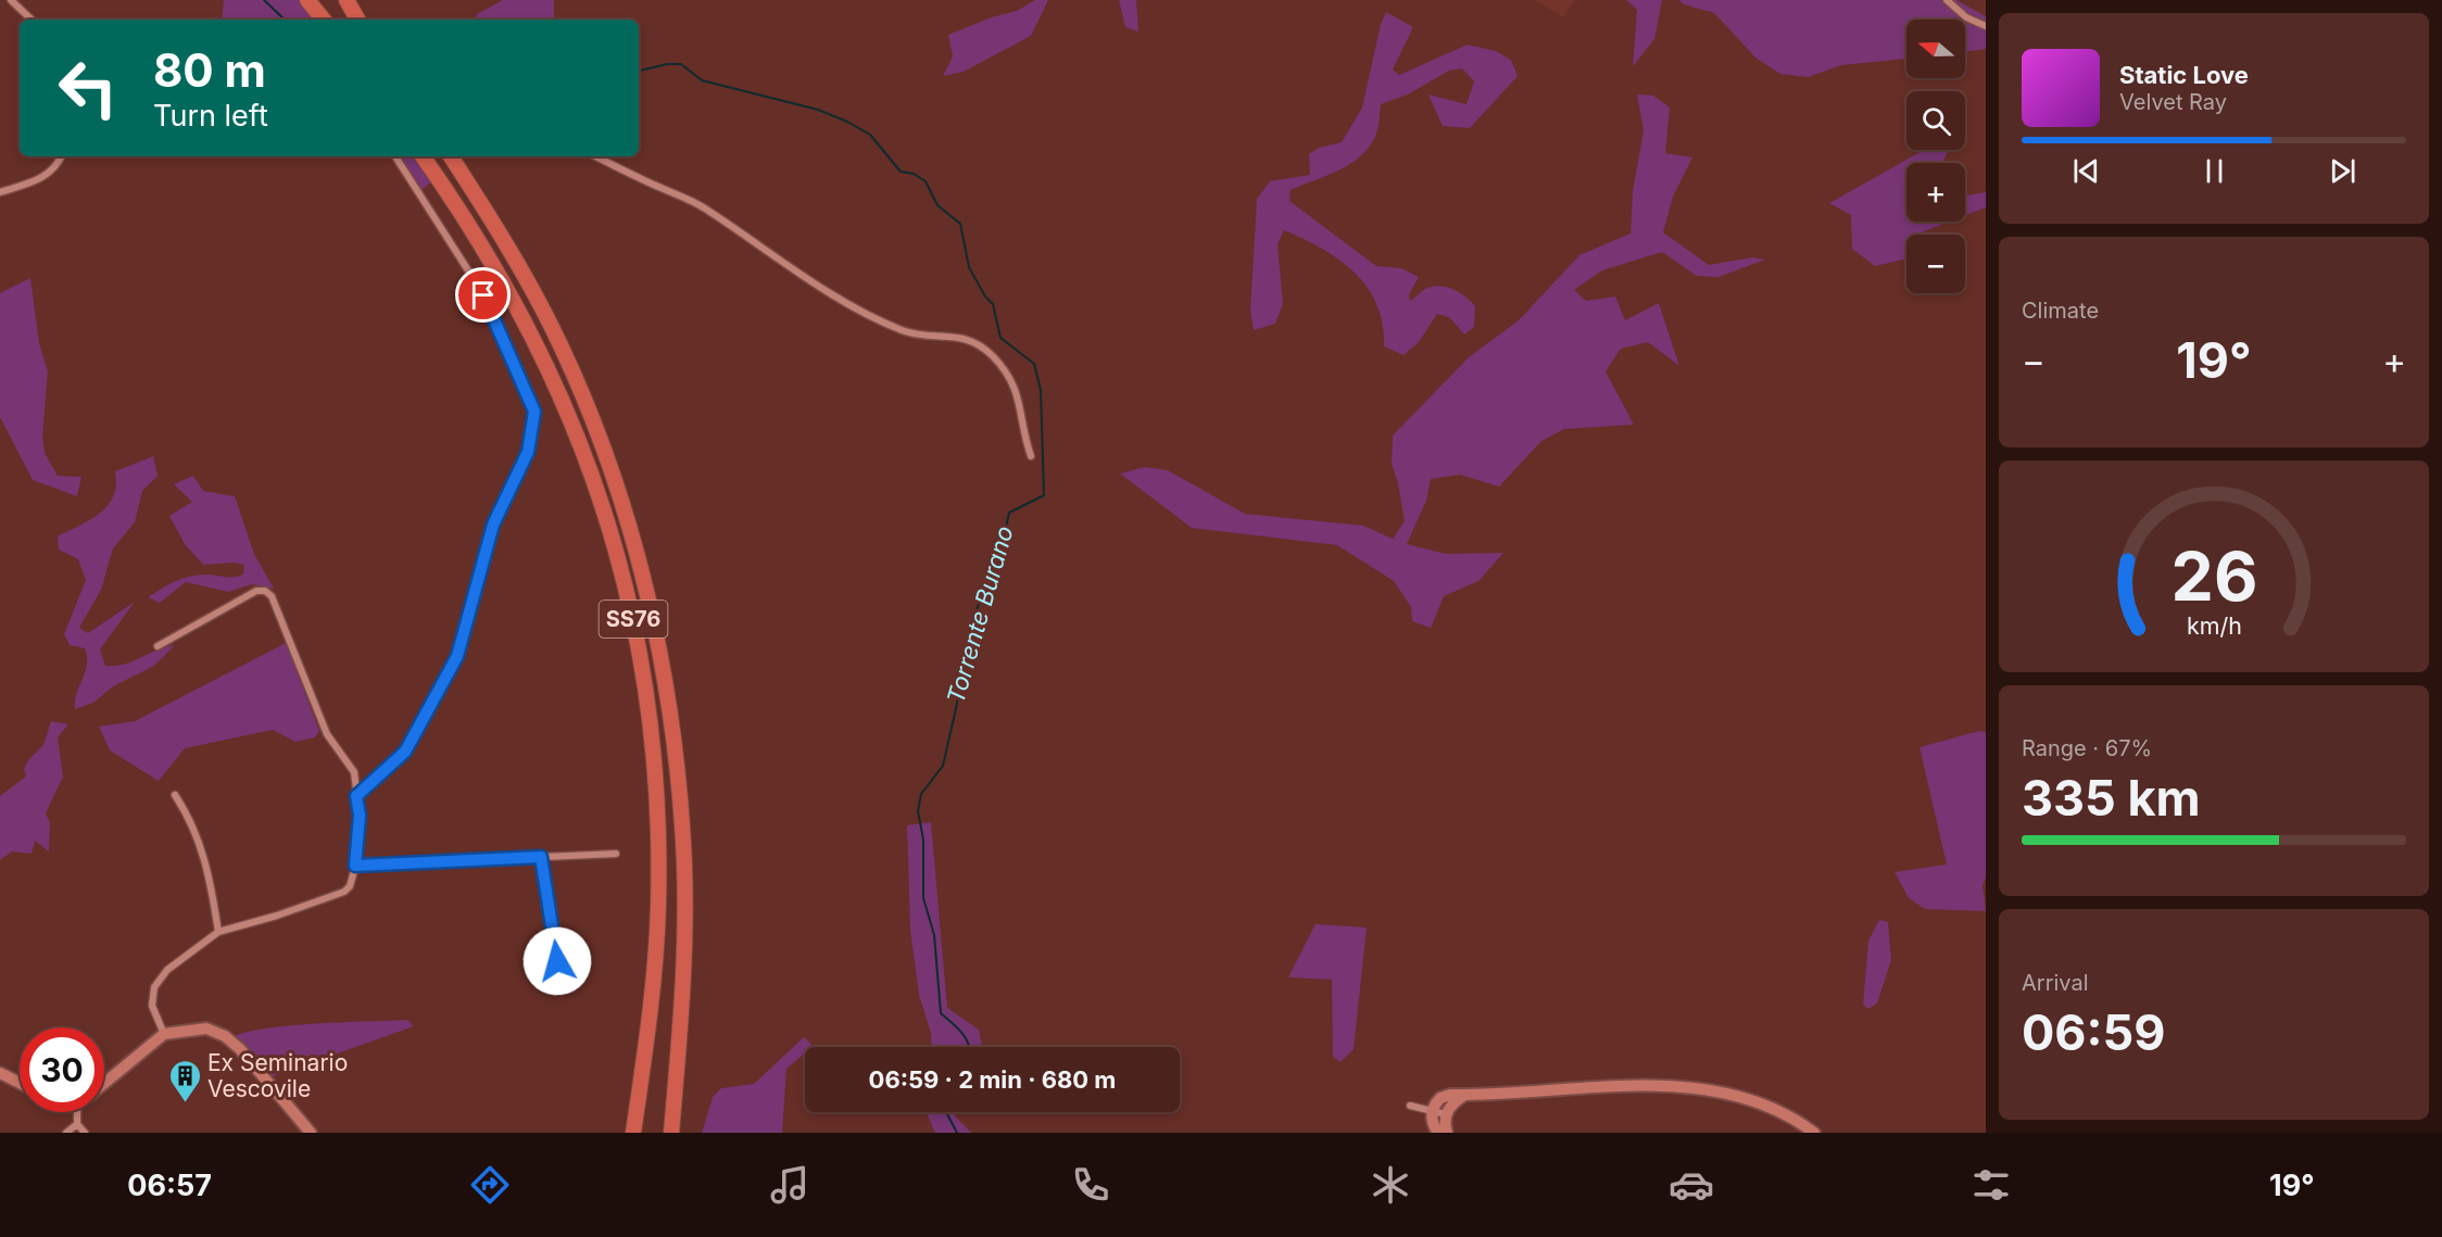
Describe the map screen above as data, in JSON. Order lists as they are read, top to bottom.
{
  "streets": {
    "highway": ["SS76"]
  },
  "water": ["Torrente Burano"],
  "places": {
    "building": ["Ex Seminario Vescovile"]
  },
  "north": "left",
  "page": {
    "map_buttons": ["+", "−"],
    "turn": ["80 m", "Turn left"],
    "song": ["Static Love", "Velvet Ray"],
    "tile": [
      "Climate",
      ["Range · 67%", "335 km"],
      ["Arrival", "06:59"]
    ],
    "heat": ["−", "19°", "+"],
    "limit": "30",
    "trip": "06:59 · 2 min · 680 m",
    "tabs": ["06:57", "19°"],
    "gauge": ["26", "km/h"]
  }
}
